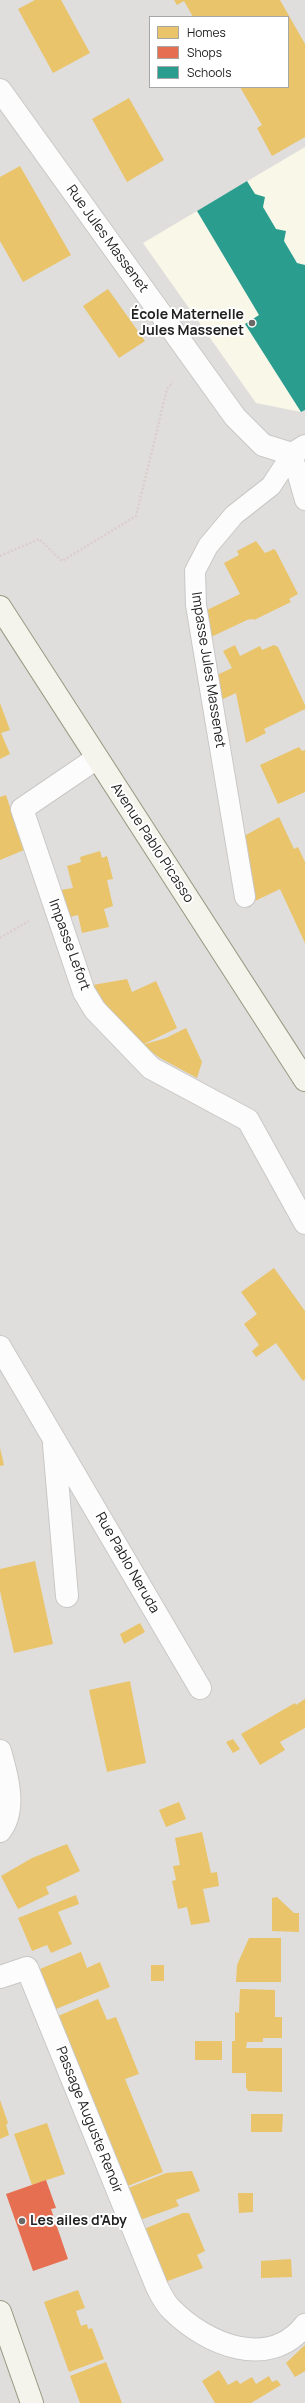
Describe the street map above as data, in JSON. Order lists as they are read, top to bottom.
{
  "streets": {
    "street": [
      "Rue Jules Massenet",
      "Avenue Pablo Picasso",
      "Impasse Lefort",
      "Rue Pablo Neruda",
      "Passage Auguste Renoir"
    ],
    "lane": ["Impasse Jules Massenet"]
  },
  "crossings": [
    ["Rue Jules Massenet", "Impasse Jules Massenet"],
    ["Avenue Pablo Picasso", "Impasse Lefort"]
  ],
  "places": ["École Maternelle Jules Massenet", "Les ailes d'Aby"],
  "legend": ["Homes", "Shops", "Schools"]
}
